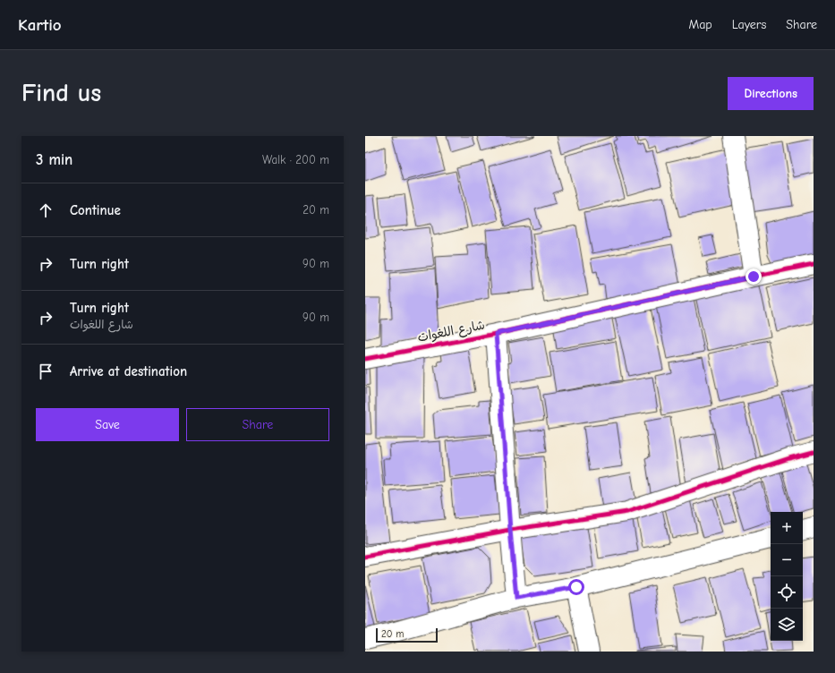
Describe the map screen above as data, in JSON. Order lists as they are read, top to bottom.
{
  "streets": {
    "street": ["شارع اللغوات"]
  },
  "scale_bar": "20 m",
  "page": {
    "header": "Kartio",
    "nav": ["Map", "Layers", "Share"],
    "buttons": [
      "Directions",
      ["Save", "Share"]
    ],
    "title": "Find us",
    "heading": ["3 min", "Walk · 200 m"],
    "list": [
      ["Continue", "20 m"],
      ["Turn right", "90 m"],
      ["Turn right", "شارع اللغوات", "90 m"],
      "Arrive at destination"
    ],
    "map_buttons": ["+", "−"],
    "scale": "20 m"
  }
}
